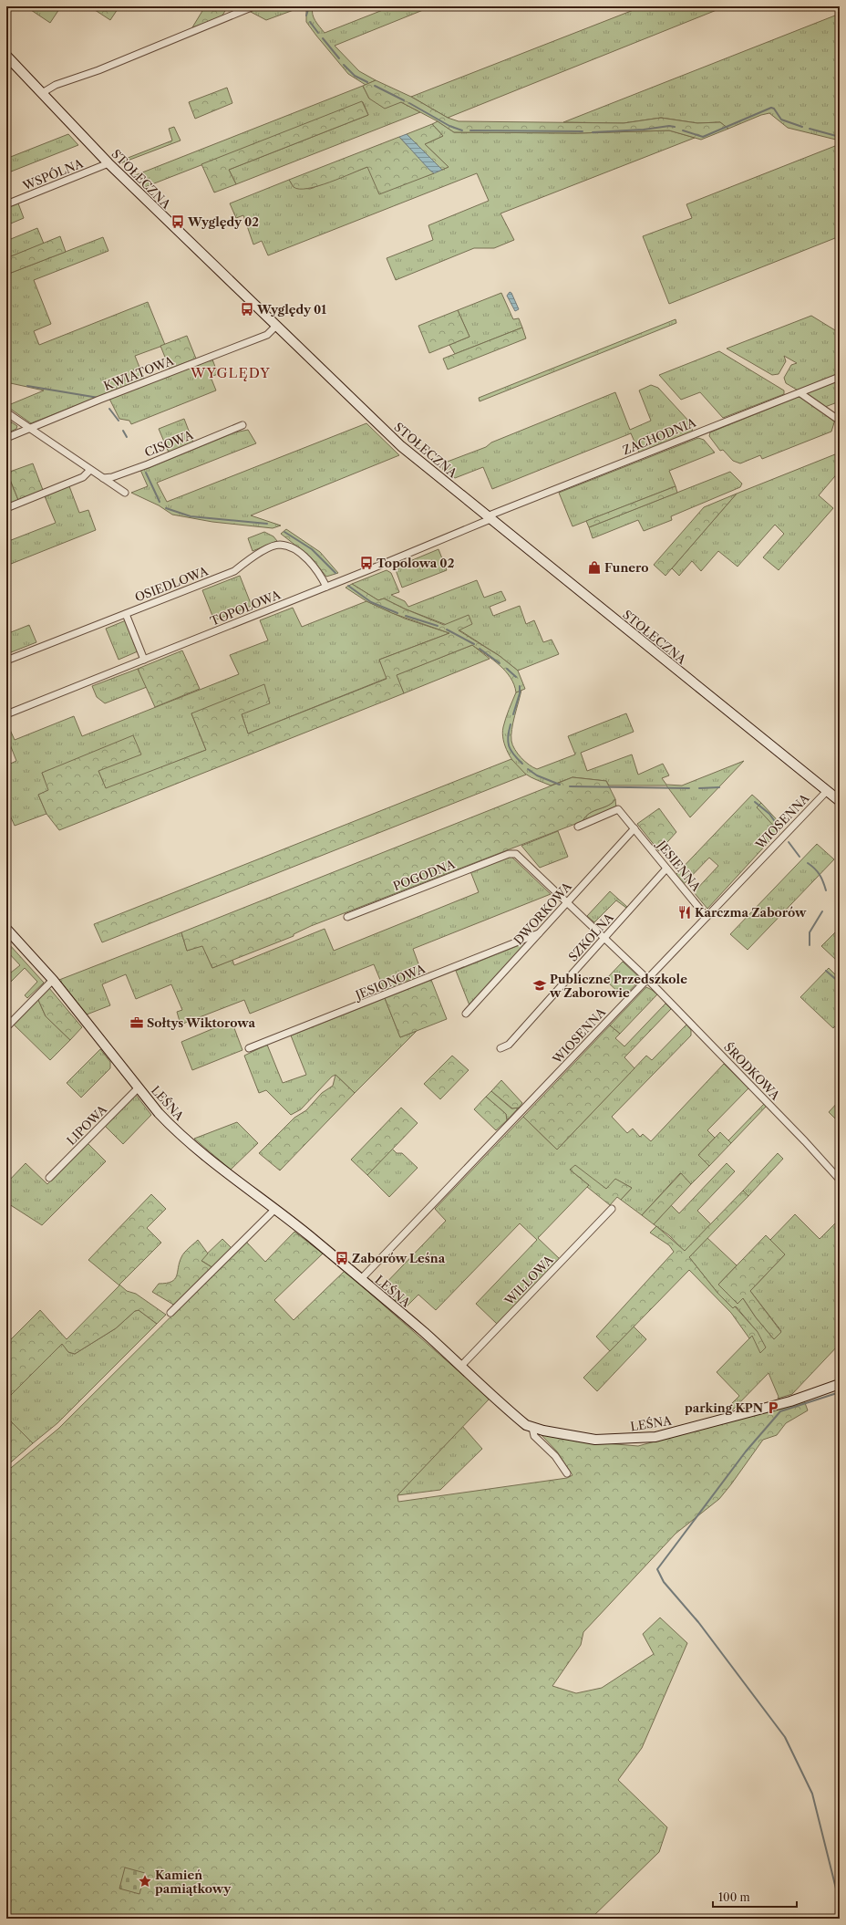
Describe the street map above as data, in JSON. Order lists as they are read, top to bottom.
{
  "streets": {
    "main road": ["STOŁECZNA", "LEŚNA"],
    "street": [
      "WSPÓLNA",
      "KWIATOWA",
      "ZACHODNIA",
      "CISOWA",
      "OSIEDLOWA",
      "TOPOLOWA",
      "WIOSENNA",
      "JESIENNA",
      "POGODNA",
      "DWORKOWA",
      "SZKOLNA",
      "JESIONOWA",
      "ŚRODKOWA",
      "LIPOWA",
      "WILLOWA"
    ]
  },
  "crossings": [
    ["WSPÓLNA", "STOŁECZNA"],
    ["STOŁECZNA", "KWIATOWA"],
    ["STOŁECZNA", "ZACHODNIA"],
    ["STOŁECZNA", "TOPOLOWA"],
    ["STOŁECZNA", "WIOSENNA"],
    ["ZACHODNIA", "TOPOLOWA"],
    ["OSIEDLOWA", "TOPOLOWA"],
    ["WIOSENNA", "JESIENNA"],
    ["WIOSENNA", "ŚRODKOWA"],
    ["WIOSENNA", "LEŚNA"],
    ["JESIENNA", "DWORKOWA"],
    ["JESIENNA", "SZKOLNA"],
    ["POGODNA", "ŚRODKOWA"],
    ["DWORKOWA", "JESIONOWA"],
    ["DWORKOWA", "ŚRODKOWA"],
    ["SZKOLNA", "ŚRODKOWA"],
    ["LEŚNA", "LIPOWA"],
    ["LEŚNA", "WILLOWA"]
  ],
  "districts": ["WYGLĘDY"],
  "places": {
    "bus stop": [
      "Wyględy 02",
      "Wyględy 01",
      "Topolowa 02",
      "Zaborów Leśna"
    ],
    "shop": ["Funero"],
    "restaurant": ["Karczma Zaborów"],
    "school or university": ["Publiczne Przedszkole w Zaborowie"],
    "office": ["Sołtys Wiktorowa"],
    "parking": ["parking KPN"],
    "place": ["Kamień pamiątkowy"]
  },
  "scale_bar": "100 m"
}
